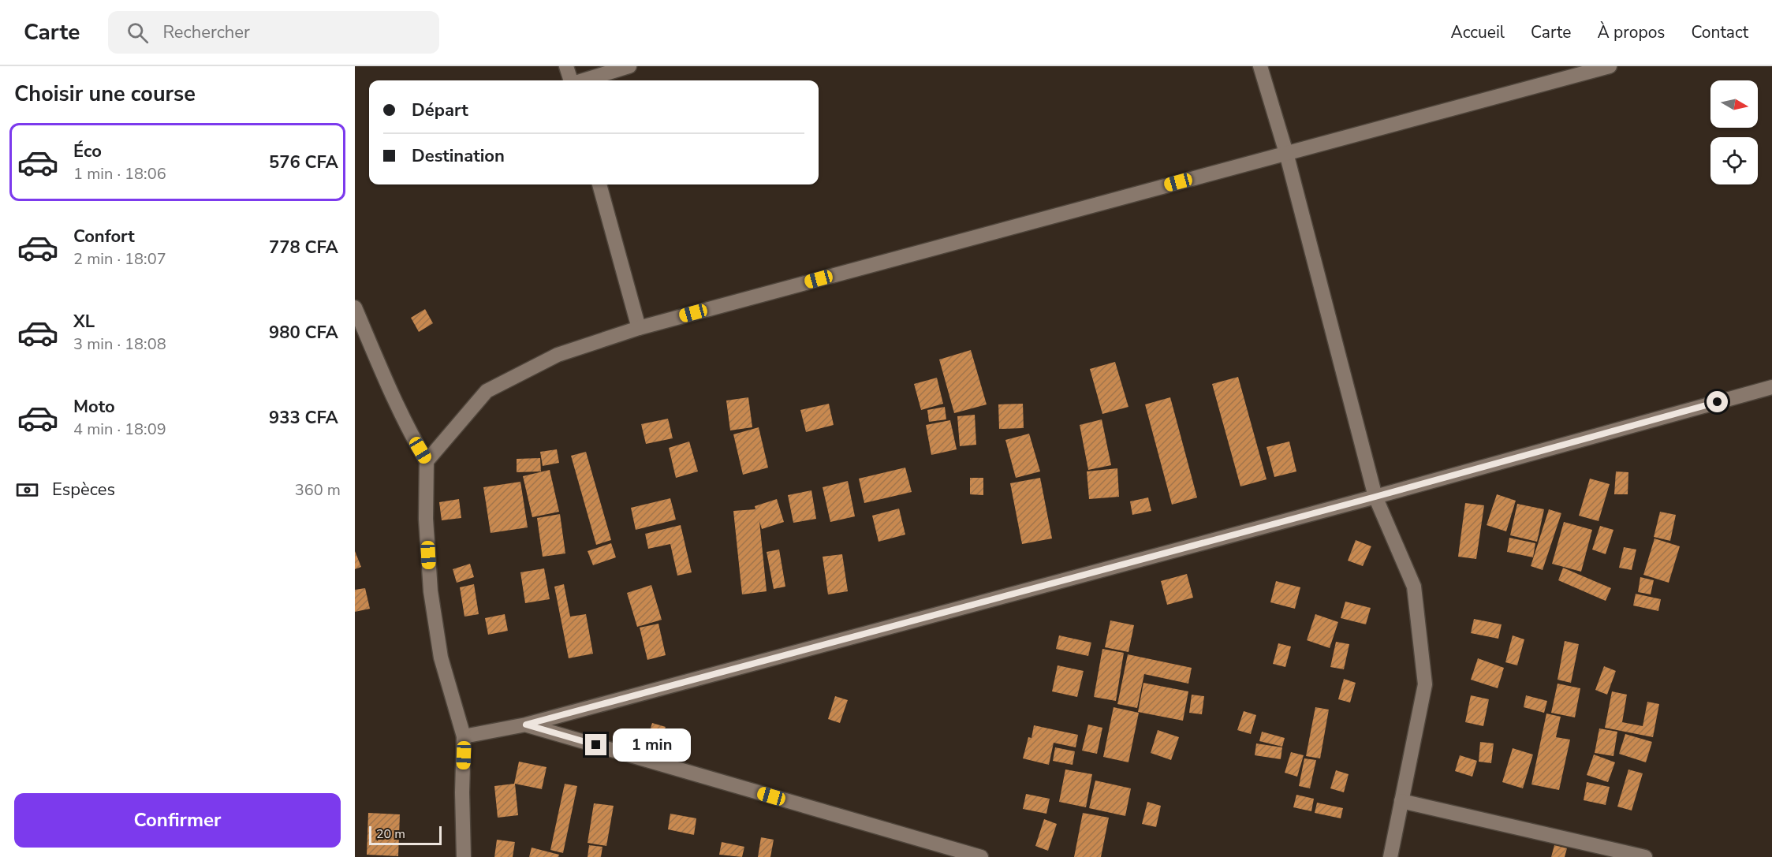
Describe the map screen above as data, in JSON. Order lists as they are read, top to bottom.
{
  "scale_bar": "20 m",
  "north": "right",
  "page": {
    "header": "Carte",
    "search": "Rechercher",
    "nav": [
      "Accueil",
      "Carte",
      "À propos",
      "Contact"
    ],
    "heading": "Choisir une course",
    "banner": ["Départ", "Destination"],
    "list": [
      {
        "name": "Éco",
        "note": "1 min · 18:06",
        "value": "576 CFA"
      },
      {
        "name": "Confort",
        "note": "2 min · 18:07",
        "value": "778 CFA"
      },
      {
        "name": "XL",
        "note": "3 min · 18:08",
        "value": "980 CFA"
      },
      {
        "name": "Moto",
        "note": "4 min · 18:09",
        "value": "933 CFA"
      }
    ],
    "pay": ["Espèces", "360 m"],
    "bubble": "1 min",
    "buttons": "Confirmer",
    "scale": "20 m"
  }
}
